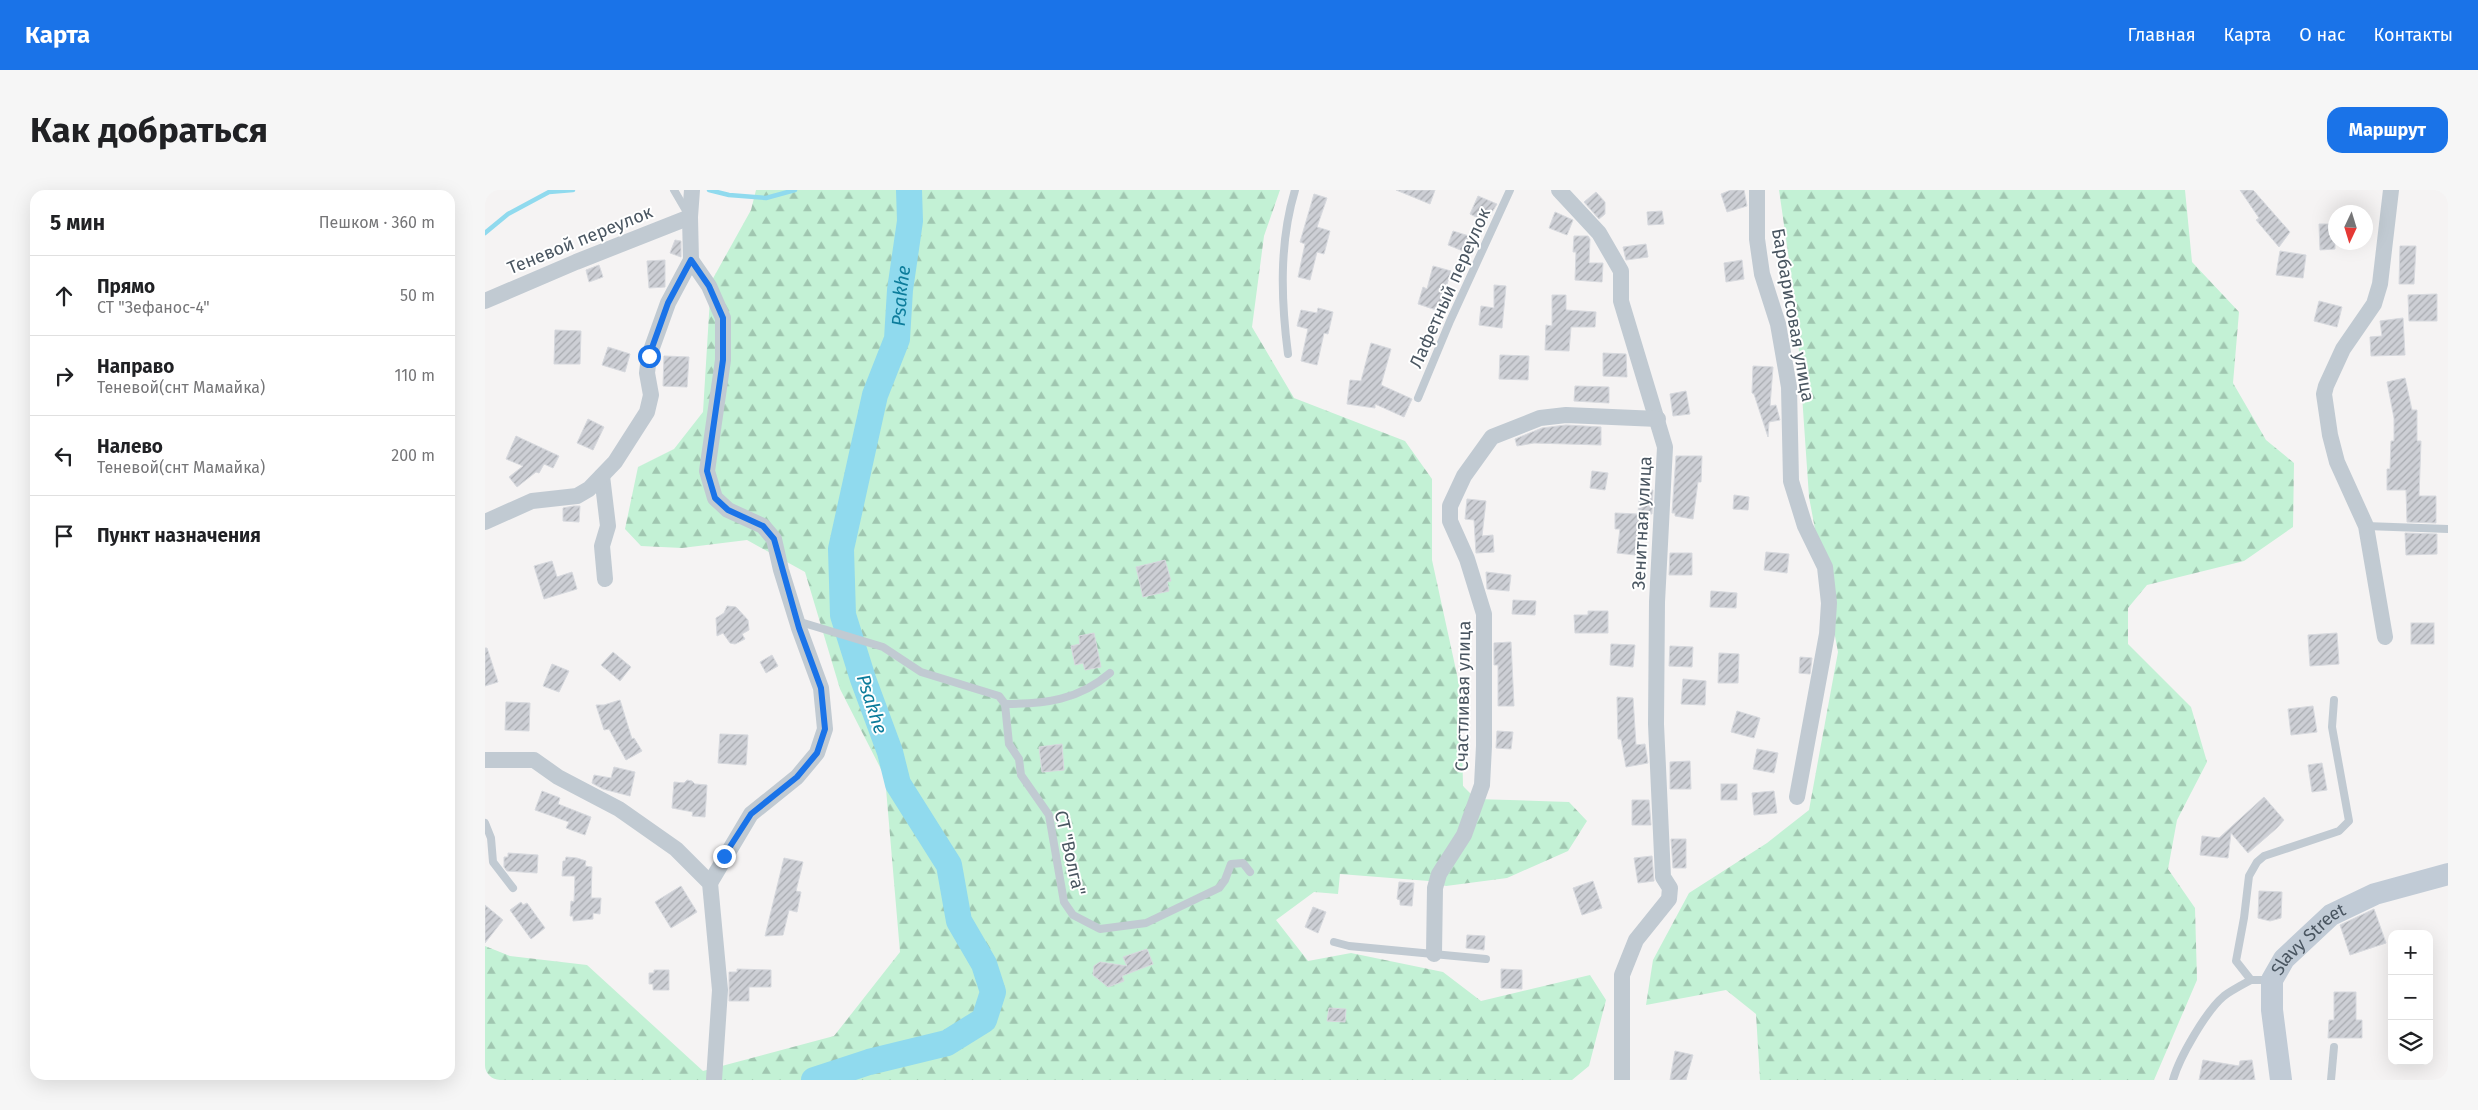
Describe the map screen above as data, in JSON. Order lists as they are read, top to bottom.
{
  "streets": {
    "street": [
      "Теневой переулок",
      "Барбарисовая улица",
      "Зенитная улица",
      "Счастливая улица",
      "Slavy Street"
    ],
    "lane": ["Лафетный переулок", "СТ \"Волга\""]
  },
  "crossings": [
    ["Зенитная улица", "Счастливая улица"]
  ],
  "water": ["Psakhe"],
  "north": "bottom",
  "page": {
    "header": "Карта",
    "nav": [
      "Главная",
      "Карта",
      "О нас",
      "Контакты"
    ],
    "buttons": "Маршрут",
    "title": "Как добраться",
    "heading": ["5 мин", "Пешком · 360 m"],
    "list": [
      ["Прямо", "СТ \"Зефанос-4\"", "50 m"],
      ["Направо", "Теневой(снт Мамайка)", "110 m"],
      ["Налево", "Теневой(снт Мамайка)", "200 m"],
      "Пункт назначения"
    ],
    "map_buttons": ["+", "−"]
  }
}
